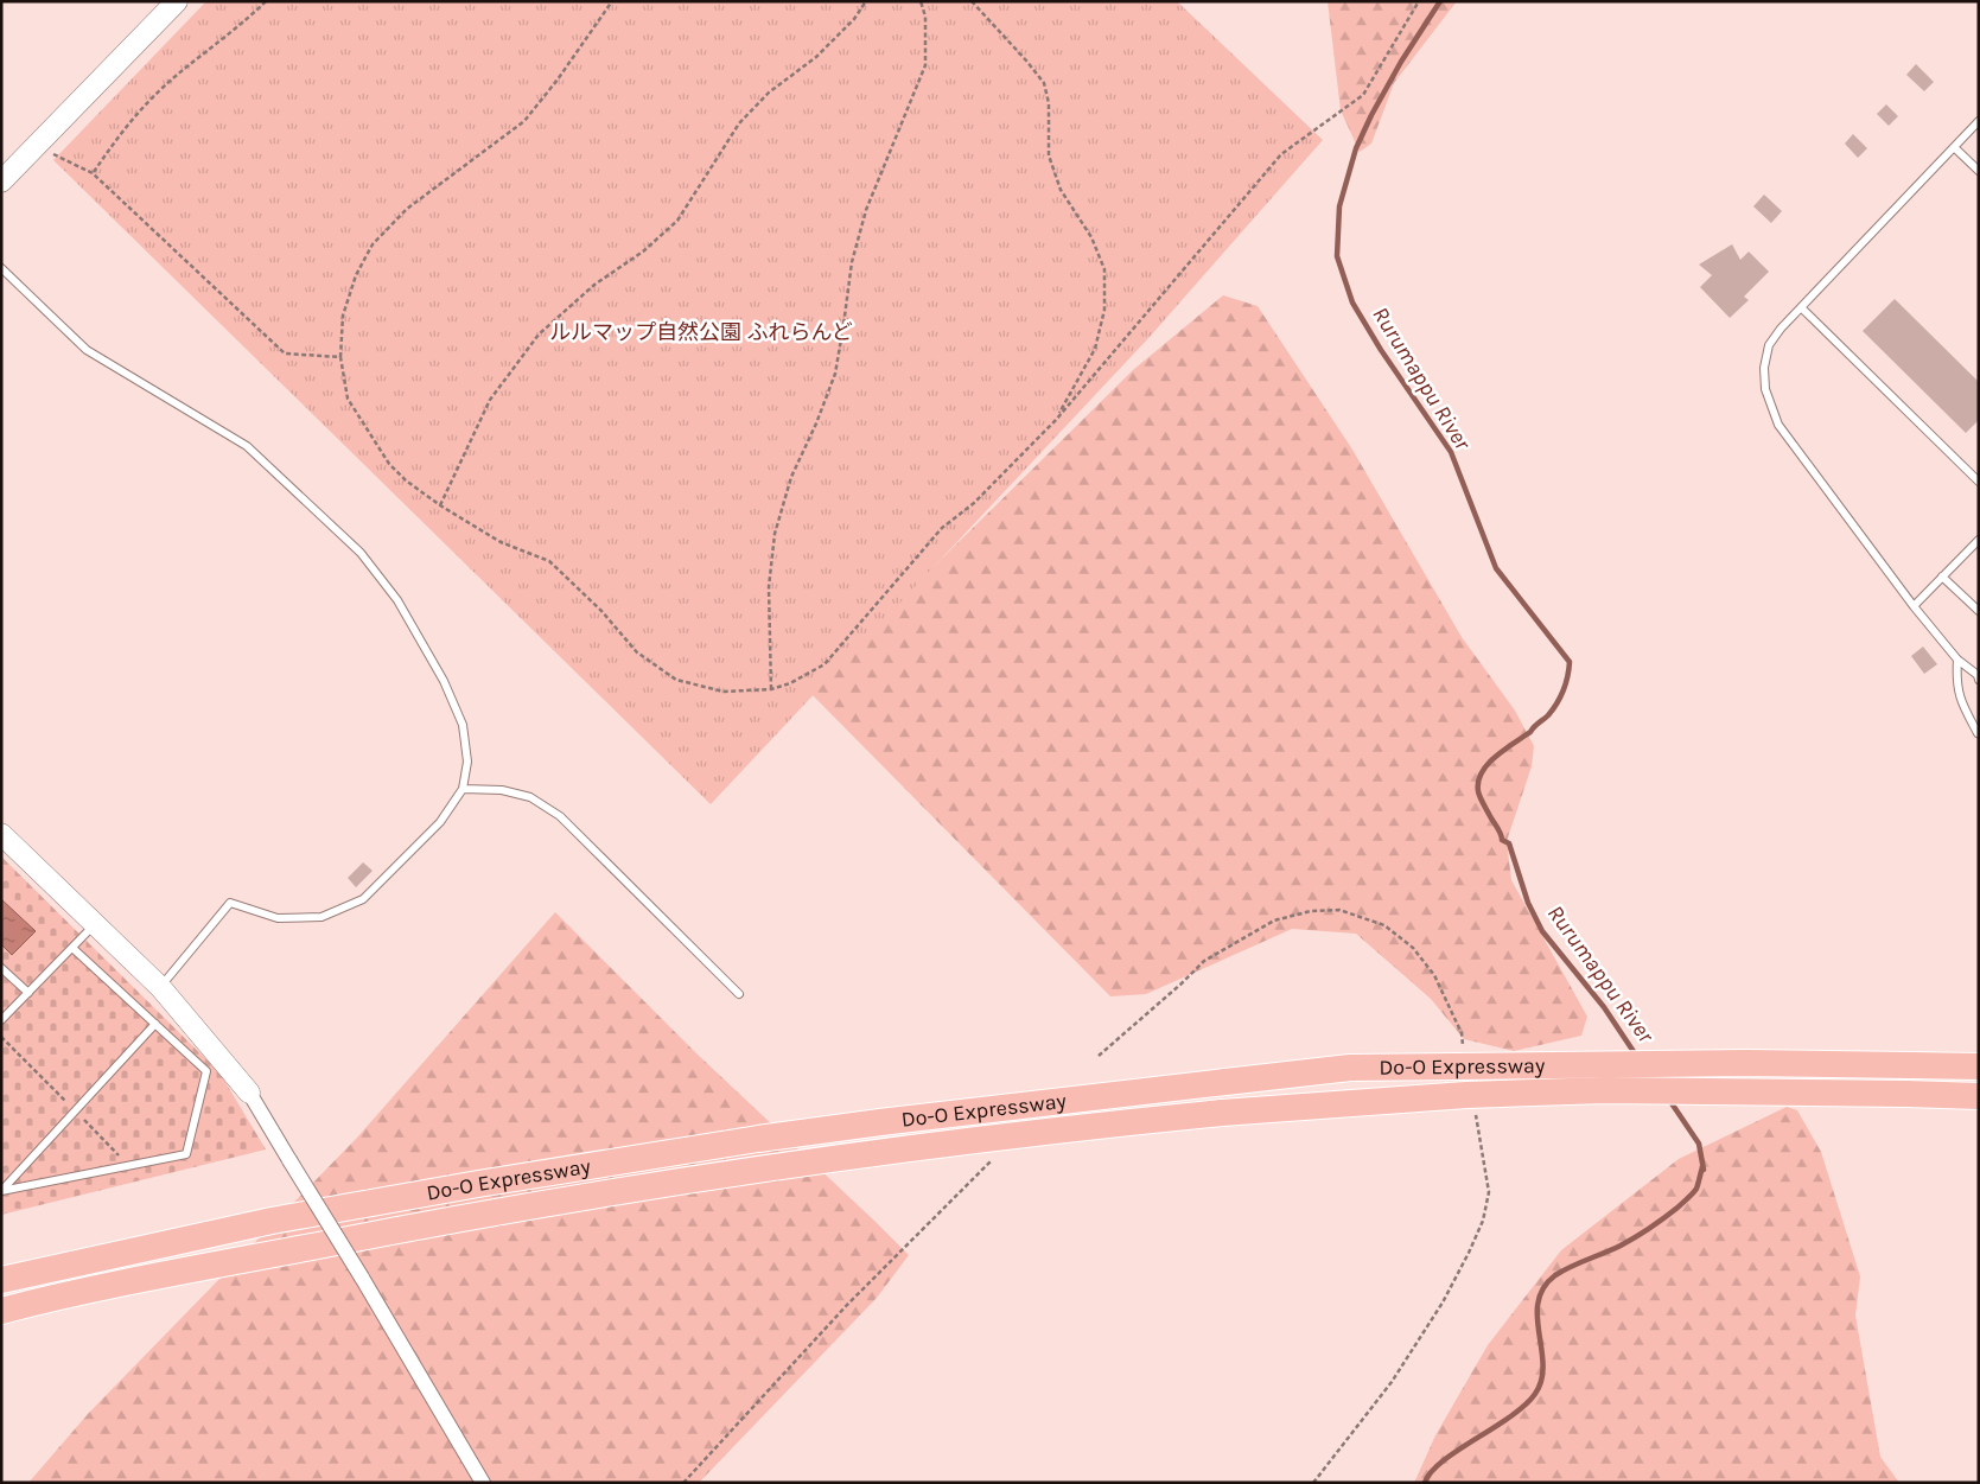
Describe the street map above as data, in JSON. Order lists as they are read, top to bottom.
{
  "streets": {
    "highway": ["Do-O Expressway"]
  },
  "water": ["Rurumappu River"],
  "parks": ["ルルマップ自然公園 ふれらんど"]
}
